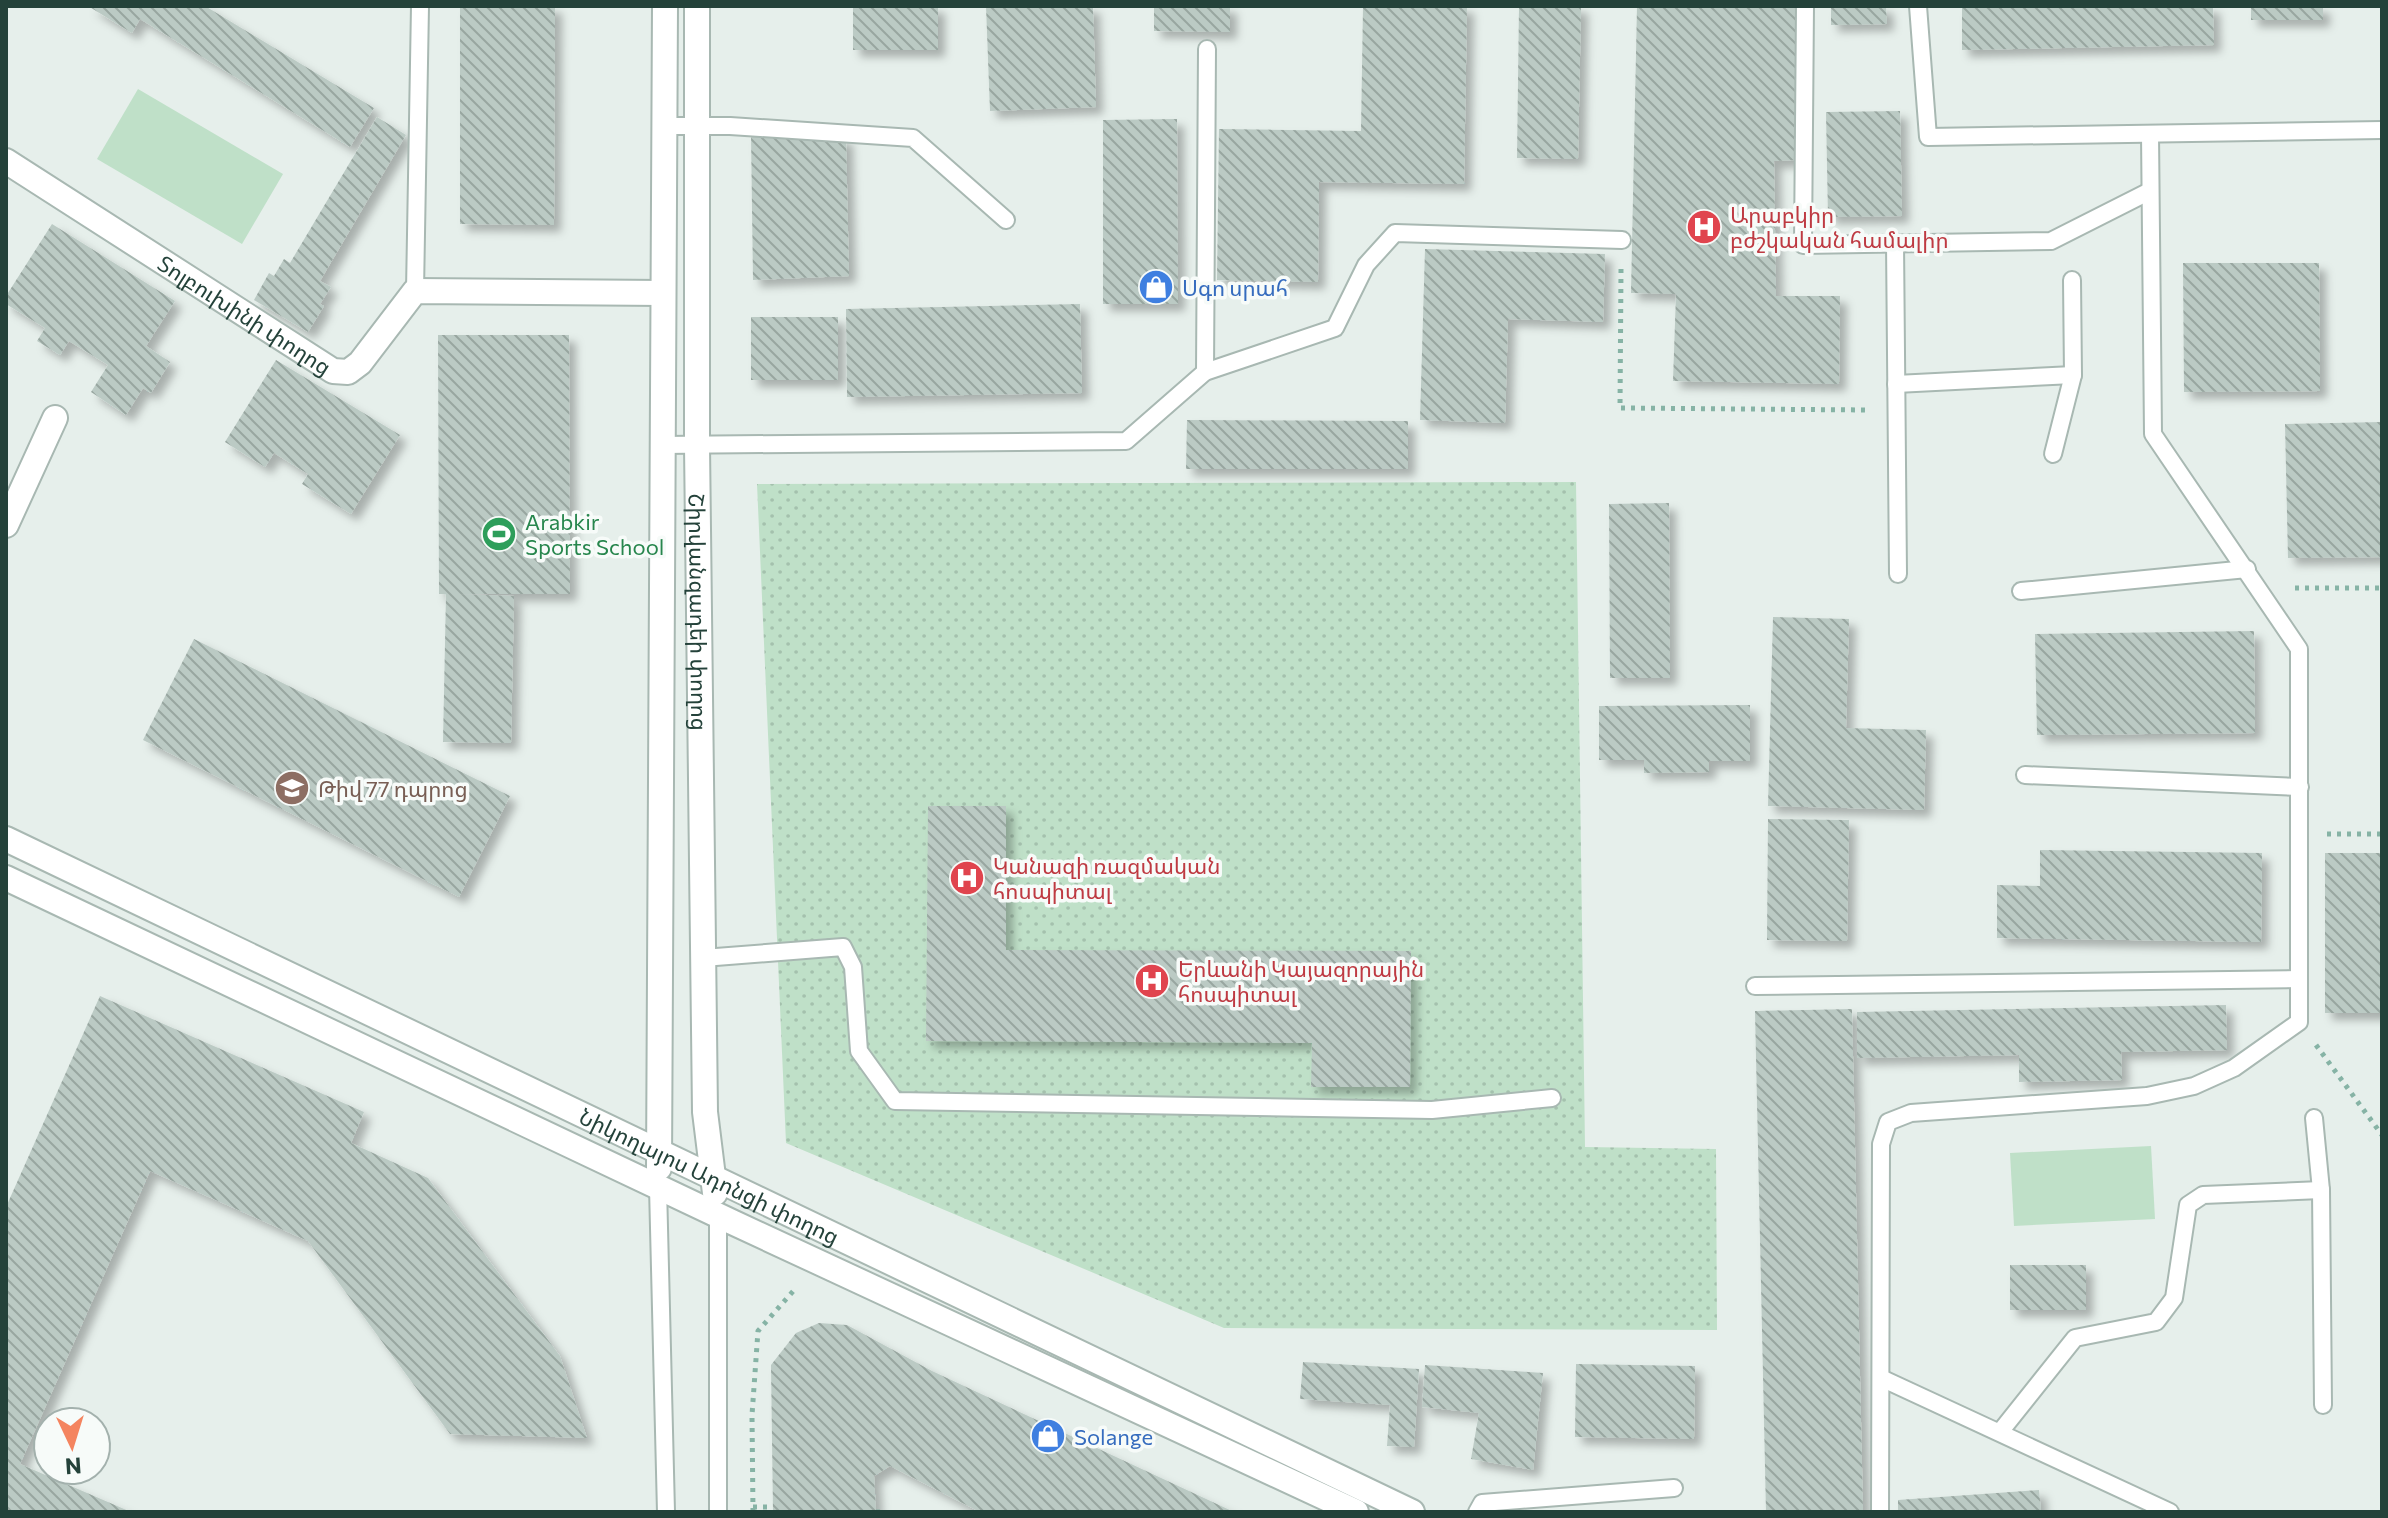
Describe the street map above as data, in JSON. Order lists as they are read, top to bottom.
{
  "streets": {
    "street": ["Տոլբուխինի փողոց", "Շիրվանզադեի փողոց", "Նիկողայոս Ադոնցի փողոց"]
  },
  "crossings": [
    ["Շիրվանզադեի փողոց", "Նիկողայոս Ադոնցի փողոց"]
  ],
  "places": {
    "hospital": ["Արաբկիր բժշկական համալիր", "Կանազի ռազմական հոսպիտալ", "Երևանի Կայազորային հոսպիտալ"],
    "shop": ["Սգո սրահ", "Solange"],
    "sports": ["Arabkir Sports School"],
    "school or university": ["Թիվ 77 դպրոց"]
  },
  "north": "bottom"
}
